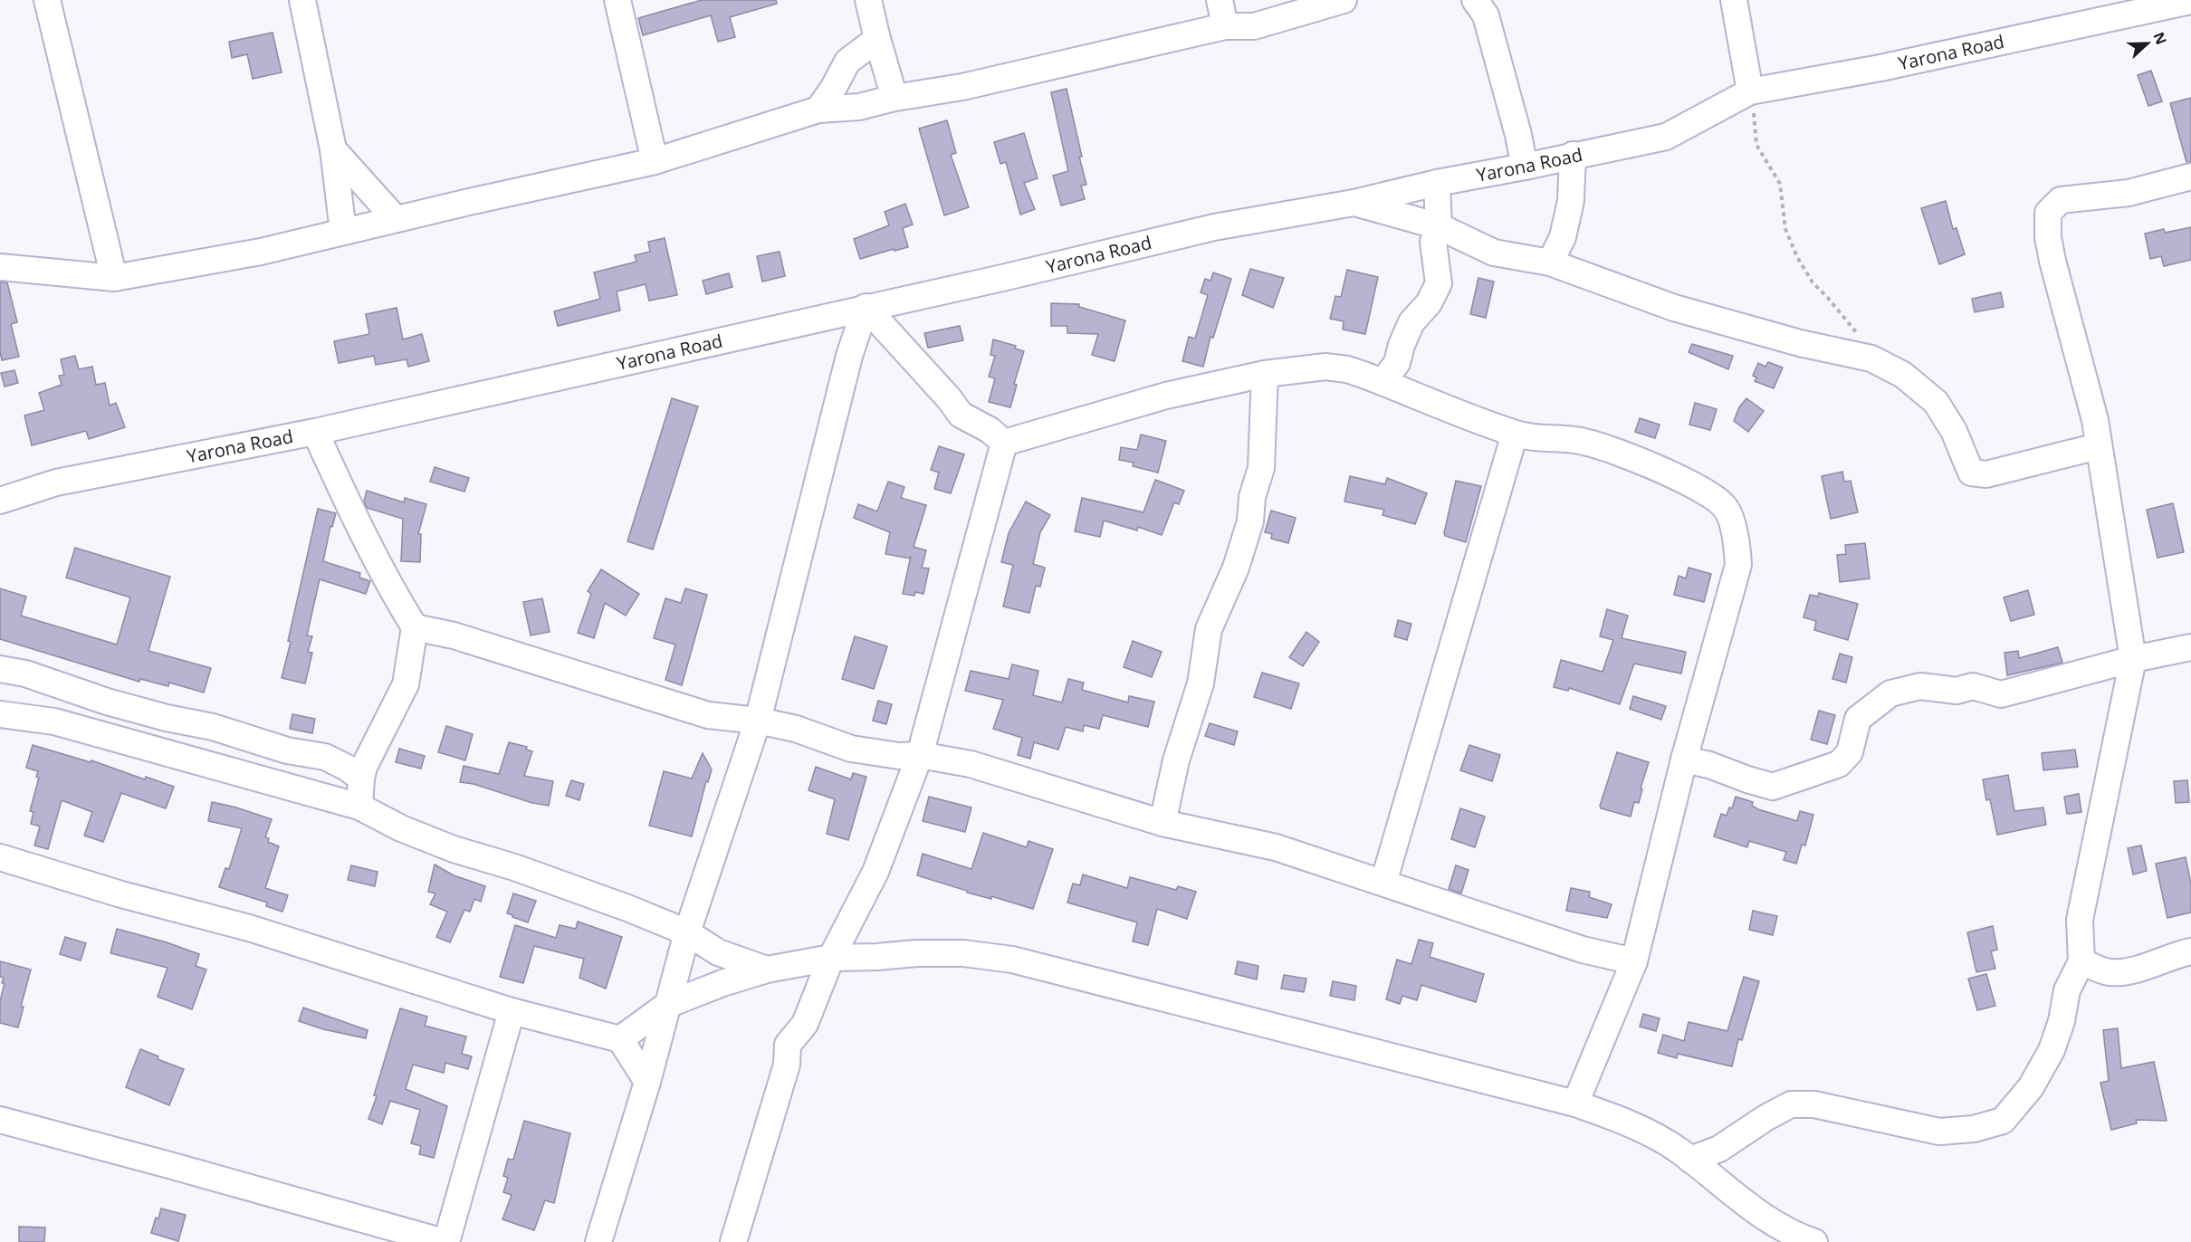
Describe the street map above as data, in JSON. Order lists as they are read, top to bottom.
{
  "streets": {
    "street": ["Yarona Road"]
  },
  "north": "right"
}
